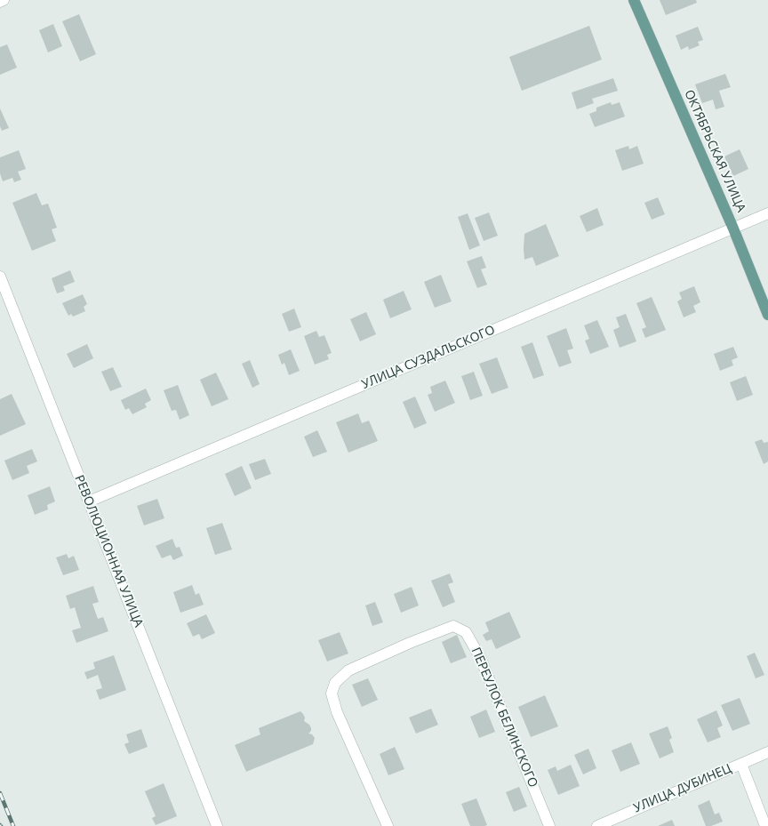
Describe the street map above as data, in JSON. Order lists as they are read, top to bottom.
{
  "streets": {
    "main road": ["ОКТЯБРЬСКАЯ УЛИЦА"],
    "street": [
      "УЛИЦА СУЗДАЛЬСКОГО",
      "РЕВОЛЮЦИОННАЯ УЛИЦА",
      "ПЕРЕУЛОК БЕЛИНСКОГО",
      "УЛИЦА ДУБИНЕЦ"
    ]
  },
  "crossings": [
    ["ОКТЯБРЬСКАЯ УЛИЦА", "УЛИЦА СУЗДАЛЬСКОГО"],
    ["УЛИЦА СУЗДАЛЬСКОГО", "РЕВОЛЮЦИОННАЯ УЛИЦА"]
  ]
}
